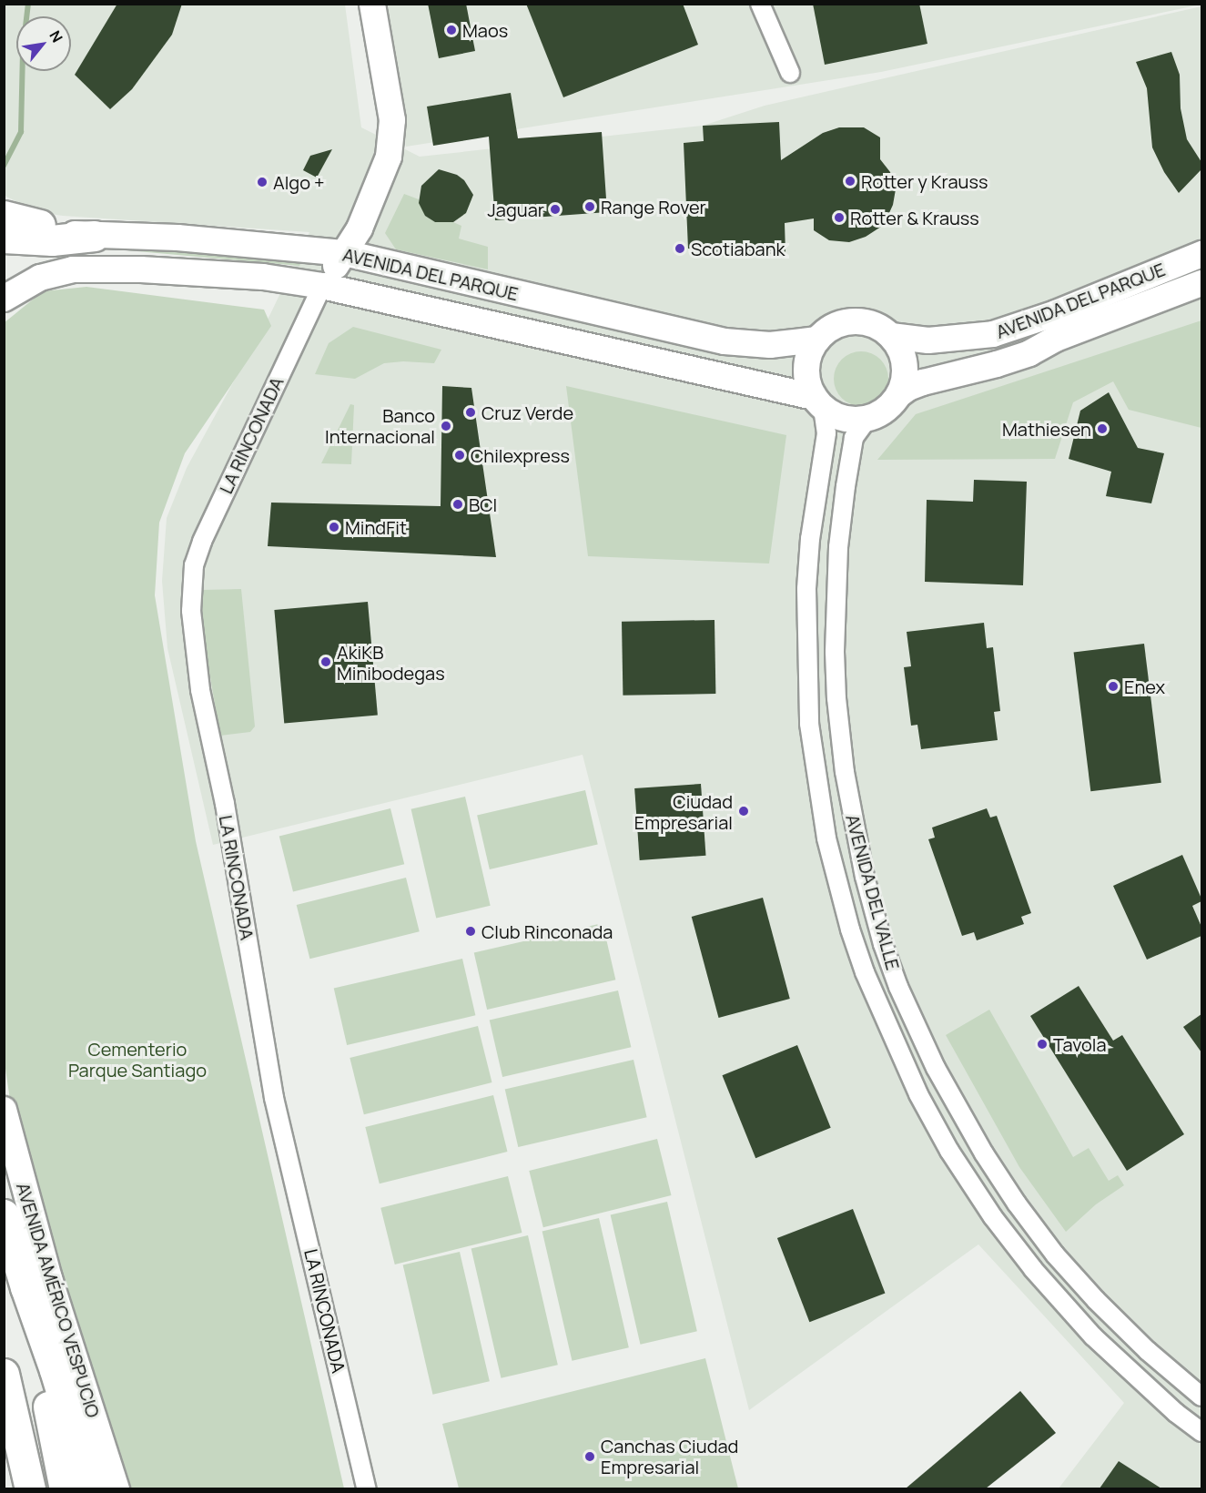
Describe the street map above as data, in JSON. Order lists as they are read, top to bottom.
{
  "streets": {
    "street": [
      "AVENIDA DEL PARQUE",
      "LA RINCONADA",
      "AVENIDA DEL VALLE",
      "AVENIDA AMÉRICO VESPUCIO"
    ]
  },
  "crossings": [
    ["AVENIDA DEL PARQUE", "LA RINCONADA"],
    ["AVENIDA DEL PARQUE", "AVENIDA DEL VALLE"]
  ],
  "parks": ["Cementerio Parque Santiago"],
  "places": [
    "Maos",
    "Rotter y Krauss",
    "Algo +",
    "Range Rover",
    "Jaguar",
    "Rotter & Krauss",
    "Scotiabank",
    "Cruz Verde",
    "Banco Internacional",
    "Mathiesen",
    "Chilexpress",
    "BCI",
    "MindFit",
    "AkiKB Minibodegas",
    "Enex",
    "Ciudad Empresarial",
    "Club Rinconada",
    "Tavola",
    "Canchas Ciudad Empresarial"
  ],
  "north": "top right"
}
